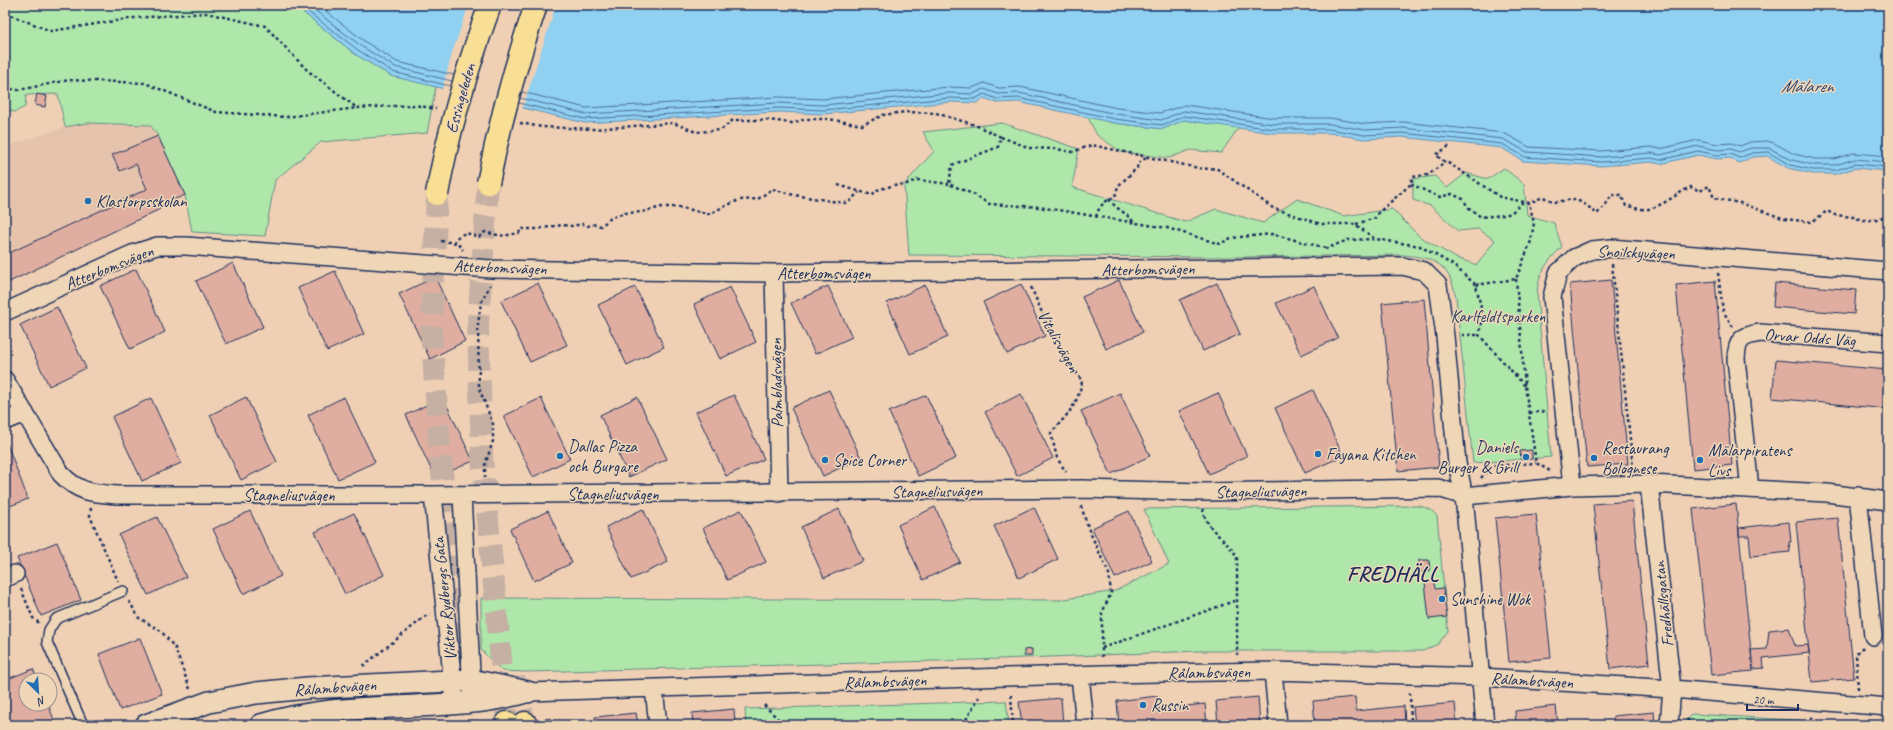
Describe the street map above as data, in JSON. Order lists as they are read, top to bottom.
{
  "streets": {
    "highway": ["Essingeleden"],
    "street": [
      "Snoilskyvägen",
      "Atterbomsvägen",
      "Orvar Odds Väg",
      "Palmbladsvägen",
      "Stagneliusvägen",
      "Viktor Rydbergs Gata",
      "Fredhällsgatan",
      "Rålambsvägen"
    ],
    "path": ["Vitalisvägen"]
  },
  "crossings": [
    ["Snoilskyvägen", "Stagneliusvägen"],
    ["Atterbomsvägen", "Palmbladsvägen"],
    ["Atterbomsvägen", "Stagneliusvägen"],
    ["Atterbomsvägen", "Rålambsvägen"],
    ["Orvar Odds Väg", "Stagneliusvägen"],
    ["Palmbladsvägen", "Stagneliusvägen"],
    ["Stagneliusvägen", "Viktor Rydbergs Gata"],
    ["Stagneliusvägen", "Fredhällsgatan"],
    ["Viktor Rydbergs Gata", "Rålambsvägen"],
    ["Fredhällsgatan", "Rålambsvägen"]
  ],
  "districts": ["FREDHÄLL"],
  "water": ["Mälaren"],
  "parks": ["Karlfeldtsparken"],
  "places": [
    "Klastorpsskolan",
    "Fayana Kitchen",
    "Dallas Pizza och Burgare",
    "Daniels Burger & Grill",
    "Restaurang Bolognese",
    "Spice Corner",
    "Mälarpiratens Livs",
    "Sunshine Wok",
    "Russin"
  ],
  "scale_bar": "20 m",
  "north": "bottom right"
}
